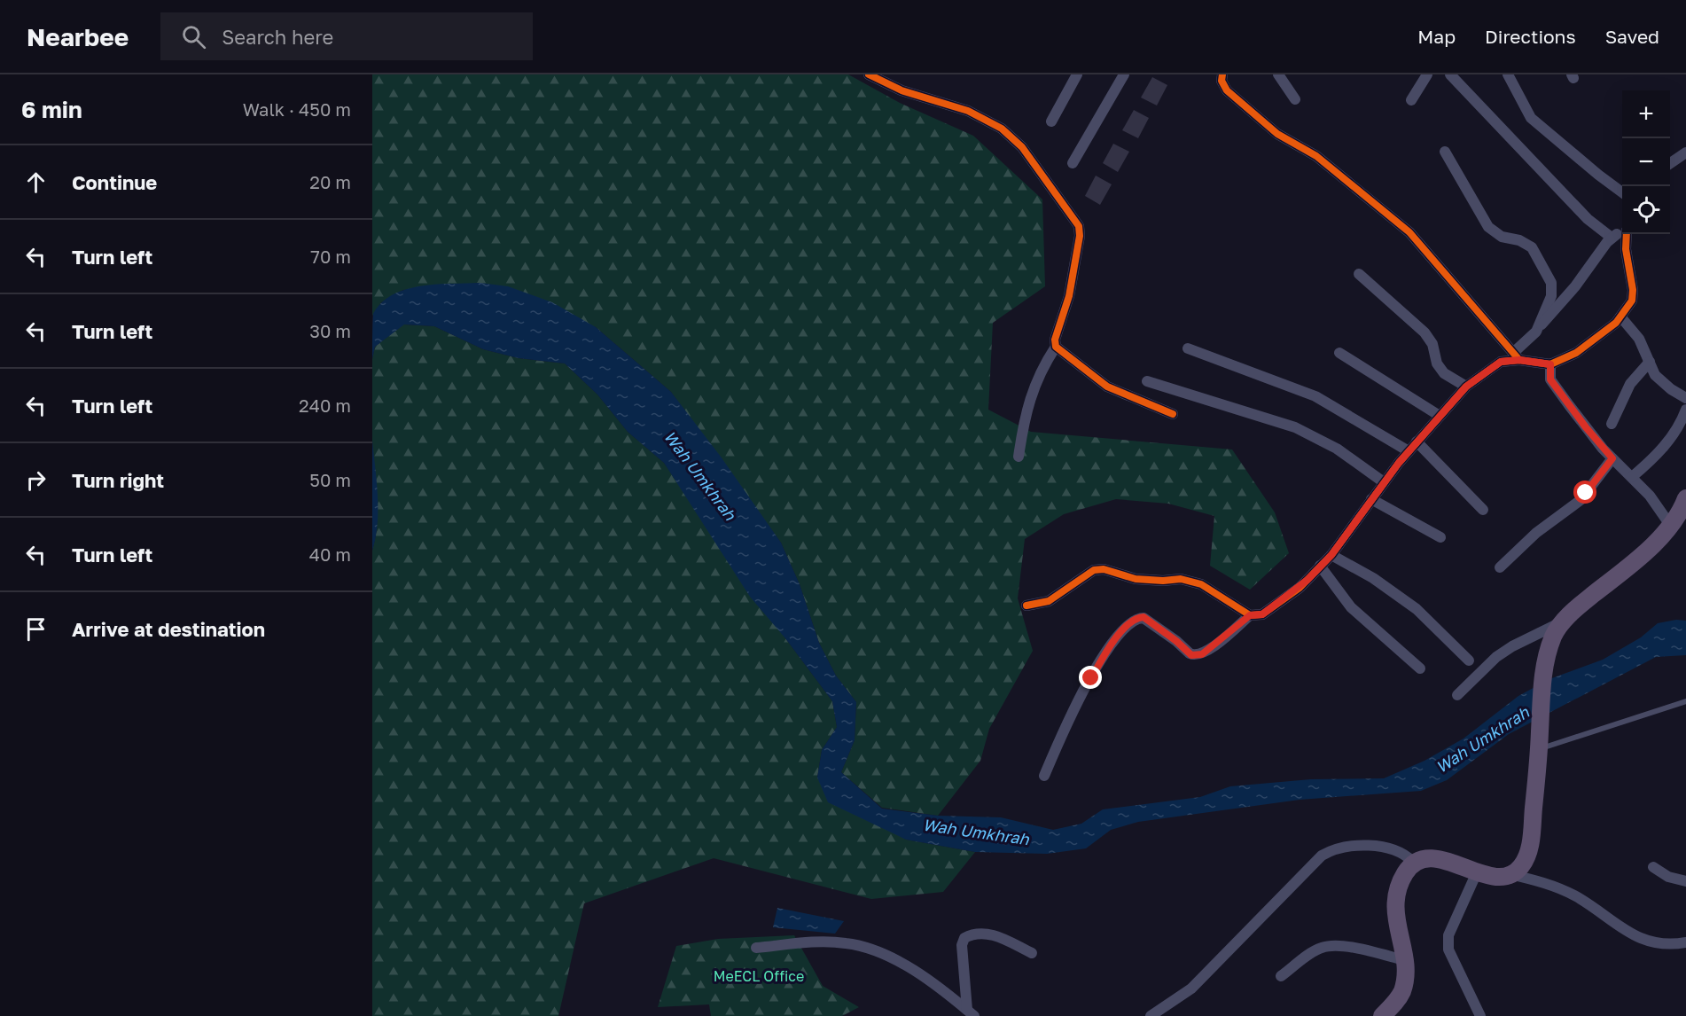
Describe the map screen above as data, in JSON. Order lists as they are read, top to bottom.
{
  "water": ["Wah Umkhrah"],
  "parks": ["MeECL Office"],
  "page": {
    "header": "Nearbee",
    "search": "Search here",
    "nav": ["Map", "Directions", "Saved"],
    "heading": ["6 min", "Walk · 450 m"],
    "map_buttons": ["+", "−"],
    "list": [
      ["Continue", "20 m"],
      ["Turn left", "70 m"],
      ["Turn left", "30 m"],
      ["Turn left", "240 m"],
      ["Turn right", "50 m"],
      ["Turn left", "40 m"],
      "Arrive at destination"
    ]
  }
}
